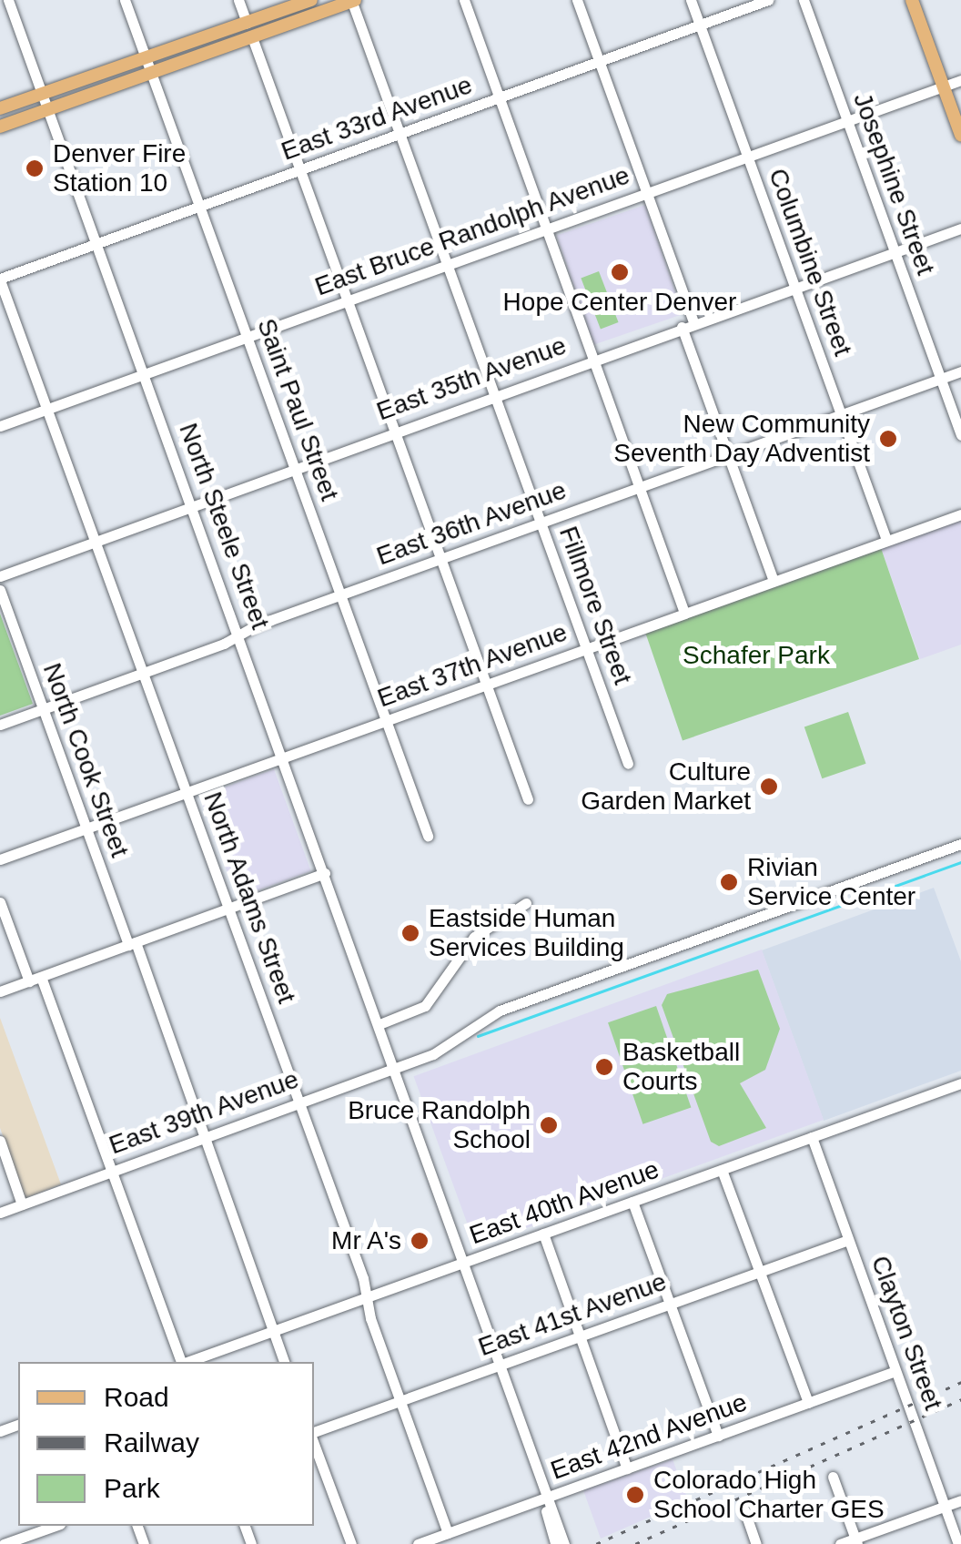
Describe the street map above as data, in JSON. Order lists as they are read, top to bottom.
{
  "streets": {
    "street": [
      "East 33rd Avenue",
      "Josephine Street",
      "East Bruce Randolph Avenue",
      "Columbine Street",
      "East 35th Avenue",
      "Saint Paul Street",
      "East 36th Avenue",
      "North Steele Street",
      "Fillmore Street",
      "East 37th Avenue",
      "North Cook Street",
      "North Adams Street",
      "East 39th Avenue",
      "East 40th Avenue",
      "East 41st Avenue",
      "Clayton Street",
      "East 42nd Avenue"
    ]
  },
  "crossings": [
    ["East 33rd Avenue", "Columbine Street"],
    ["East 33rd Avenue", "Saint Paul Street"],
    ["East 33rd Avenue", "North Steele Street"],
    ["East 33rd Avenue", "Fillmore Street"],
    ["East 33rd Avenue", "North Adams Street"],
    ["Josephine Street", "East Bruce Randolph Avenue"],
    ["Josephine Street", "East 35th Avenue"],
    ["Josephine Street", "East 36th Avenue"],
    ["East Bruce Randolph Avenue", "Columbine Street"],
    ["East Bruce Randolph Avenue", "Saint Paul Street"],
    ["East Bruce Randolph Avenue", "North Steele Street"],
    ["East Bruce Randolph Avenue", "Fillmore Street"],
    ["East Bruce Randolph Avenue", "North Adams Street"],
    ["Columbine Street", "East 35th Avenue"],
    ["Columbine Street", "East 36th Avenue"],
    ["Columbine Street", "East 37th Avenue"],
    ["East 35th Avenue", "Saint Paul Street"],
    ["East 35th Avenue", "North Steele Street"],
    ["East 35th Avenue", "Fillmore Street"],
    ["East 35th Avenue", "North Adams Street"],
    ["Saint Paul Street", "East 36th Avenue"],
    ["Saint Paul Street", "East 37th Avenue"],
    ["East 36th Avenue", "North Steele Street"],
    ["East 36th Avenue", "Fillmore Street"],
    ["East 36th Avenue", "North Cook Street"],
    ["East 36th Avenue", "North Adams Street"],
    ["North Steele Street", "East 37th Avenue"],
    ["North Steele Street", "East 39th Avenue"],
    ["North Steele Street", "East 40th Avenue"],
    ["North Steele Street", "East 41st Avenue"],
    ["North Steele Street", "East 42nd Avenue"],
    ["Fillmore Street", "East 37th Avenue"],
    ["East 37th Avenue", "North Cook Street"],
    ["East 37th Avenue", "North Adams Street"],
    ["North Cook Street", "East 39th Avenue"],
    ["North Cook Street", "East 40th Avenue"],
    ["North Adams Street", "East 39th Avenue"],
    ["North Adams Street", "East 40th Avenue"],
    ["North Adams Street", "East 41st Avenue"],
    ["North Adams Street", "East 42nd Avenue"],
    ["East 40th Avenue", "Clayton Street"],
    ["East 41st Avenue", "Clayton Street"],
    ["Clayton Street", "East 42nd Avenue"]
  ],
  "parks": ["Schafer Park"],
  "places": [
    "Denver Fire Station 10",
    "Hope Center Denver",
    "New Community Seventh Day Adventist",
    "Culture Garden Market",
    "Rivian Service Center",
    "Eastside Human Services Building",
    "Basketball Courts",
    "Bruce Randolph School",
    "Mr A's",
    "Colorado High School Charter GES"
  ],
  "legend": ["Road", "Railway", "Park"]
}
